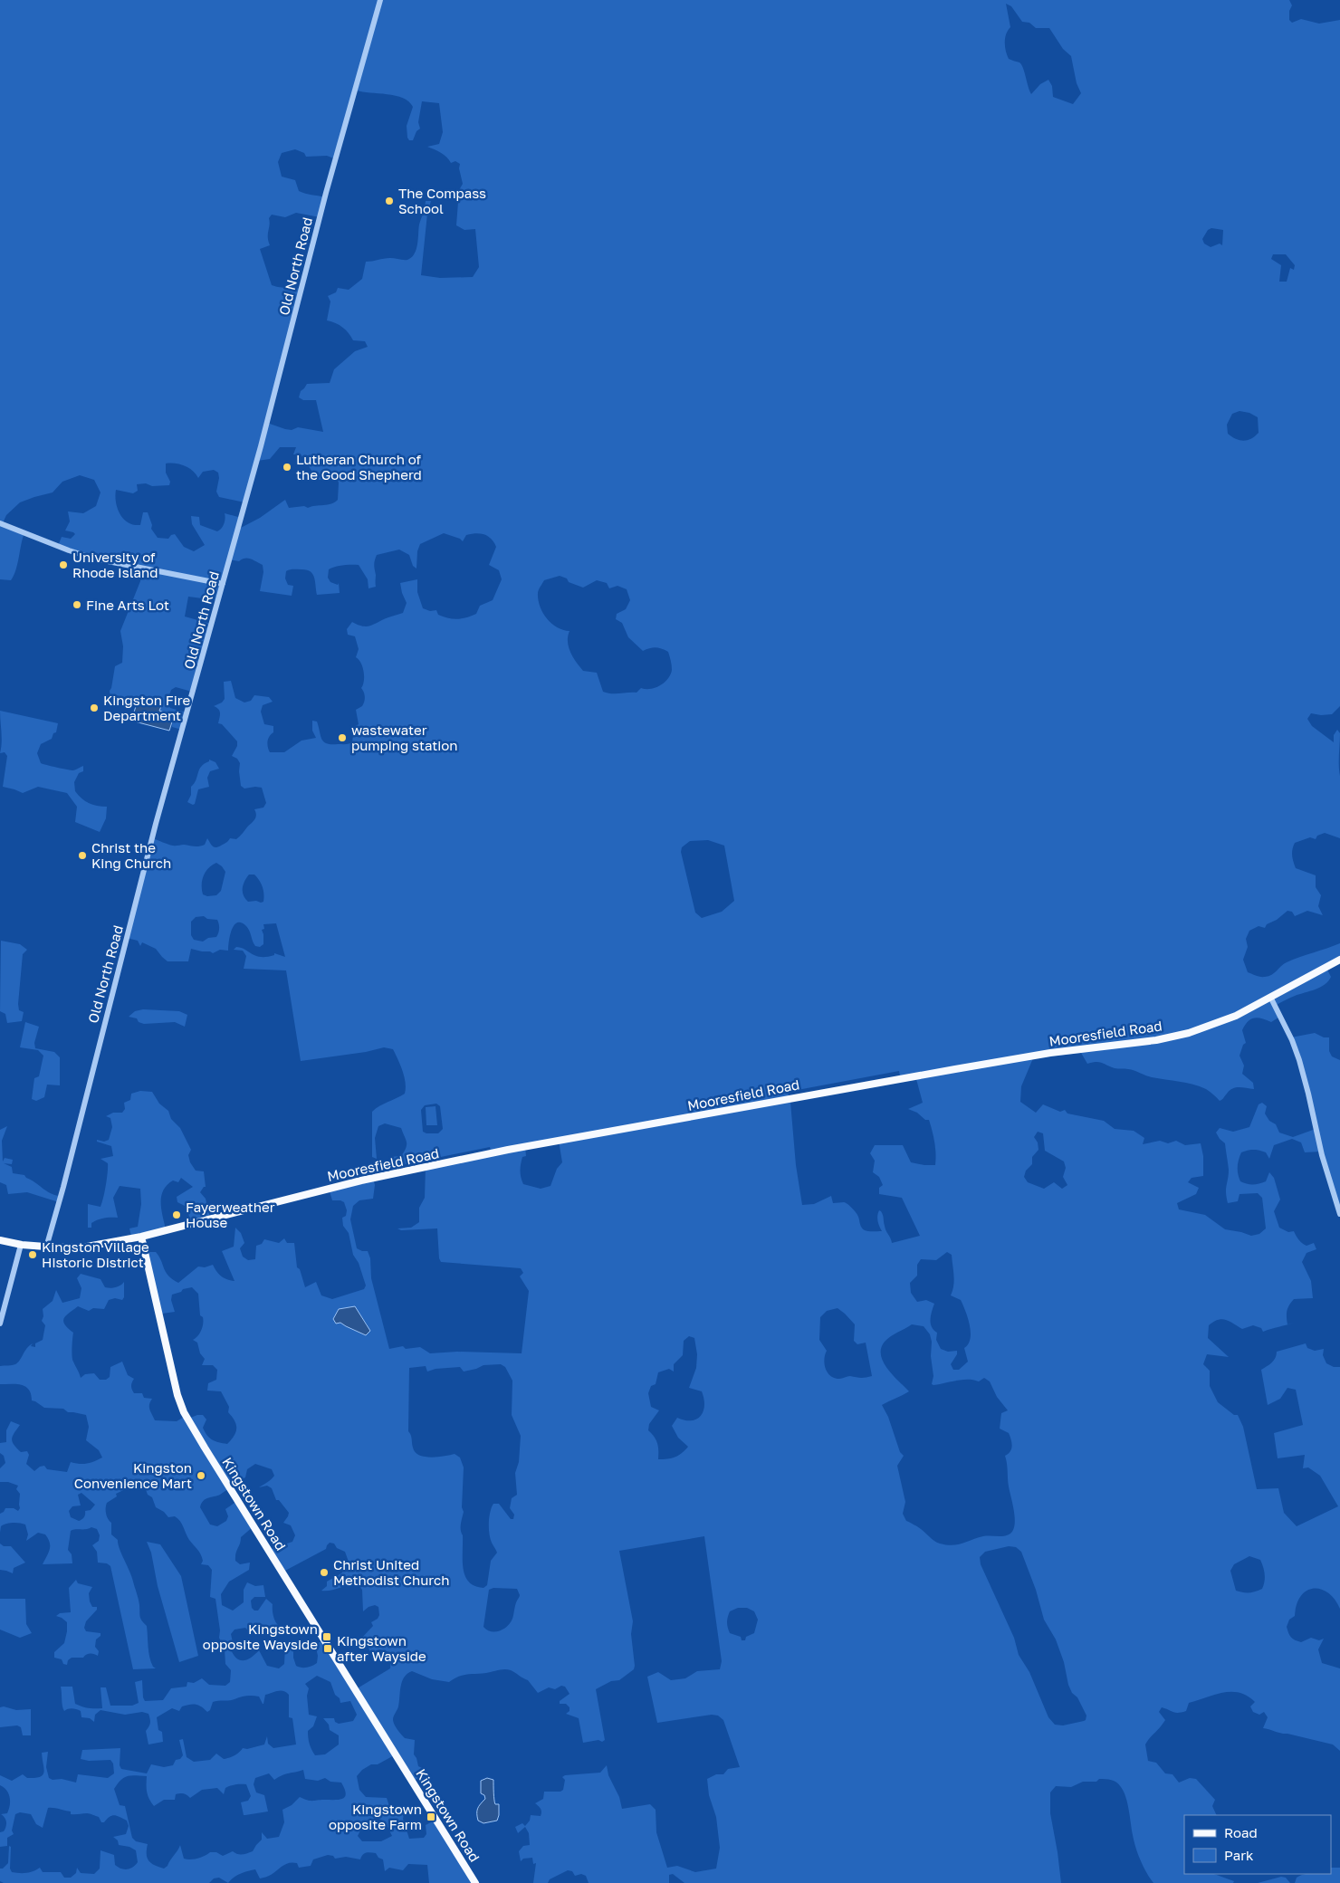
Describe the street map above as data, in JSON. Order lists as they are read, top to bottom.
{
  "streets": {
    "main road": ["Mooresfield Road", "Kingstown Road"],
    "street": ["Old North Road"]
  },
  "crossings": [
    ["Mooresfield Road", "Kingstown Road"]
  ],
  "places": {
    "other": [
      "The Compass School",
      "Lutheran Church of the Good Shepherd",
      "University of Rhode Island",
      "Fine Arts Lot",
      "Kingston Fire Department",
      "wastewater pumping station",
      "Christ the King Church",
      "Fayerweather House",
      "Kingston Village Historic District",
      "Kingston Convenience Mart",
      "Christ United Methodist Church"
    ],
    "transit": ["Kingstown opposite Wayside", "Kingstown after Wayside", "Kingstown opposite Farm"]
  },
  "legend": ["Road", "Park"]
}
